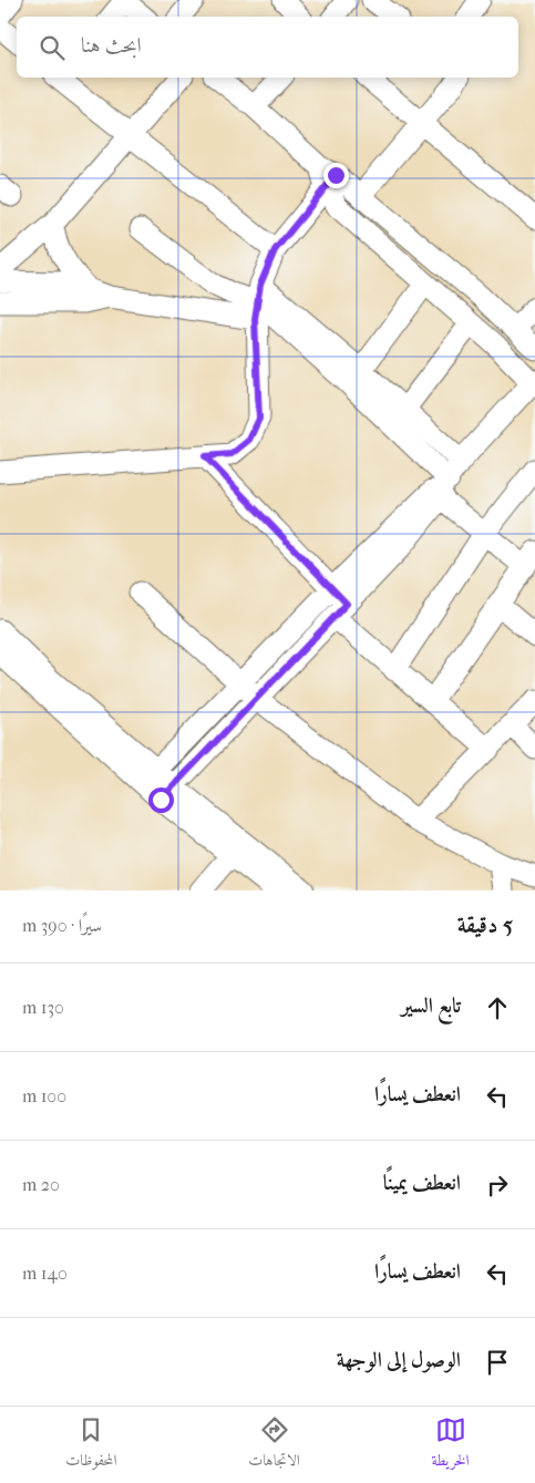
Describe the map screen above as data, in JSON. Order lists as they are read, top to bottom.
{
  "page": {
    "search": "ابحث هنا",
    "heading": ["5 دقيقة", "سيرًا · 390 m"],
    "list": [
      ["تابع السير", "130 m"],
      ["انعطف يسارًا", "100 m"],
      ["انعطف يمينًا", "20 m"],
      ["انعطف يسارًا", "140 m"],
      "الوصول إلى الوجهة"
    ],
    "nav": ["الخريطة", "الاتجاهات", "المحفوظات"]
  }
}
